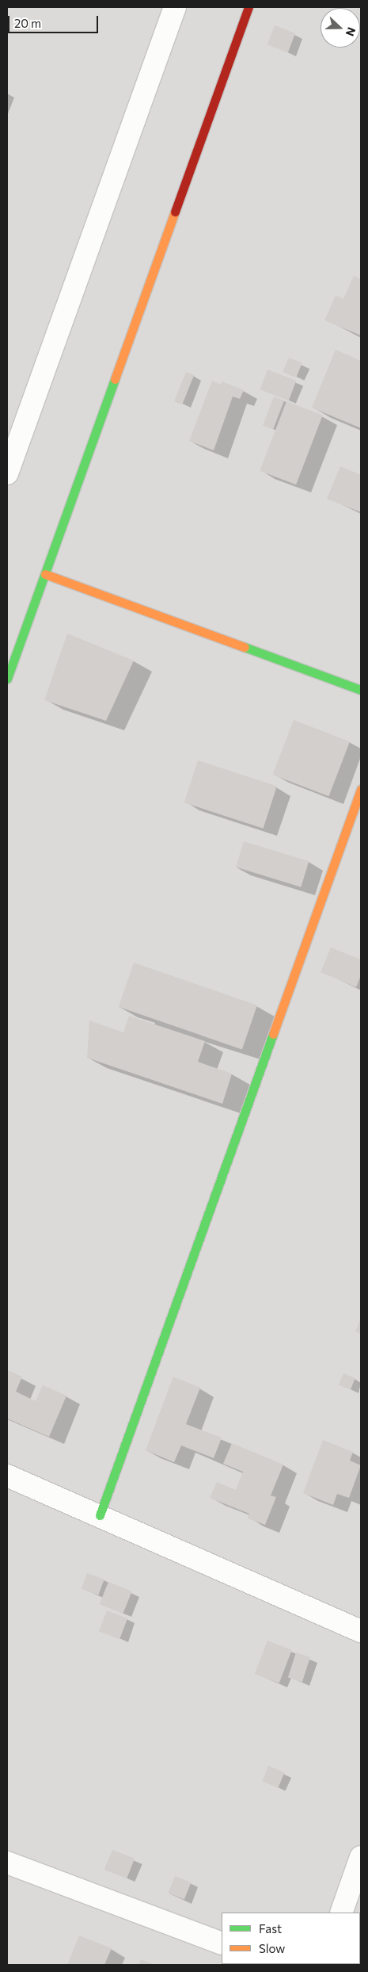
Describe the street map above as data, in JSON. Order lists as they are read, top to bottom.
{
  "legend": ["Fast", "Slow"],
  "scale_bar": "20 m",
  "north": "right"
}
